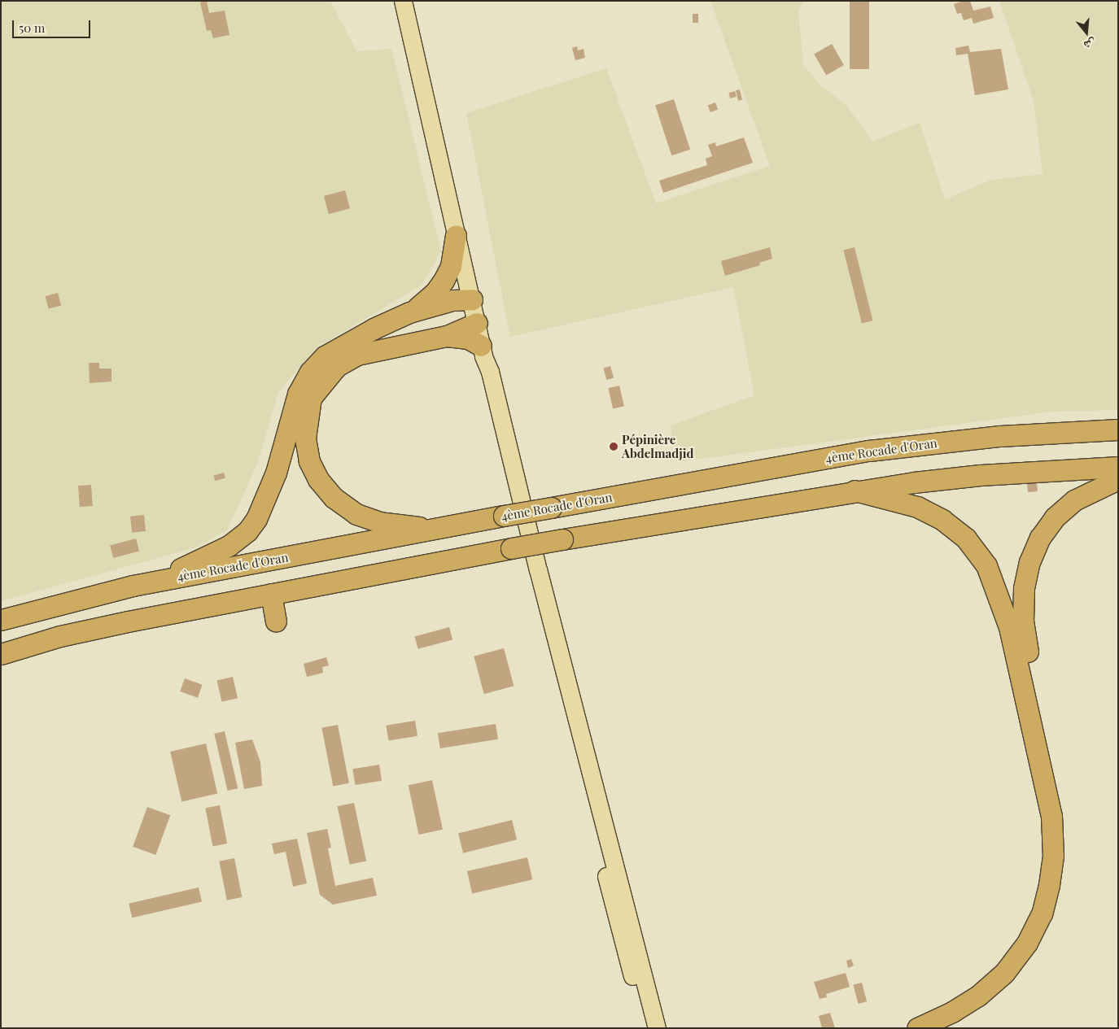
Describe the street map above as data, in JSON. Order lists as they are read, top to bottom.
{
  "streets": {
    "highway": ["4ème Rocade d'Oran"]
  },
  "places": ["Pépinière Abdelmadjid"],
  "scale_bar": "50 m",
  "north": "bottom"
}
